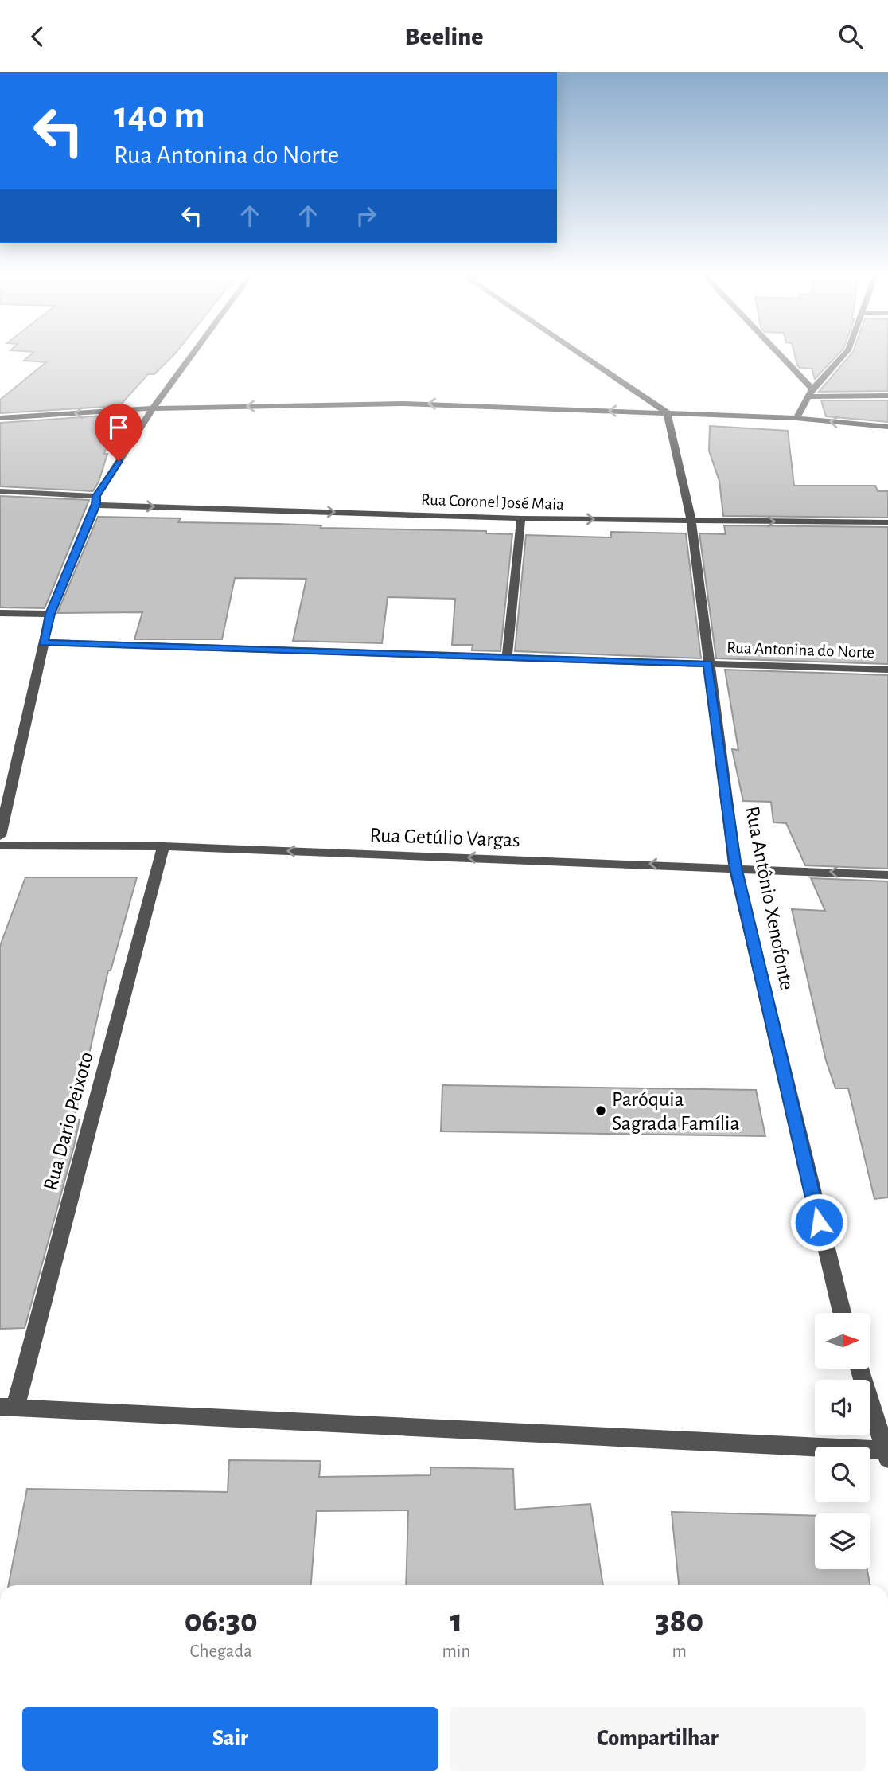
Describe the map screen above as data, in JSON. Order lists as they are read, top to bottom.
{
  "streets": {
    "street": [
      "Rua Coronel José Maia",
      "Rua Antonina do Norte",
      "Rua Getúlio Vargas",
      "Rua Antônio Xenofonte",
      "Rua Dario Peixoto"
    ]
  },
  "crossings": [
    ["Rua Coronel José Maia", "Rua Antônio Xenofonte"],
    ["Rua Antonina do Norte", "Rua Antônio Xenofonte"],
    ["Rua Getúlio Vargas", "Rua Antônio Xenofonte"],
    ["Rua Getúlio Vargas", "Rua Dario Peixoto"]
  ],
  "one_way": ["Rua Getúlio Vargas"],
  "places": ["Paróquia Sagrada Família"],
  "north": "right",
  "page": {
    "header": "Beeline",
    "turn": ["140 m", "Rua Antonina do Norte"],
    "eta": [
      "06:30",
      "Chegada",
      "1",
      "min",
      "380",
      "m"
    ],
    "buttons": ["Sair", "Compartilhar"]
  }
}
